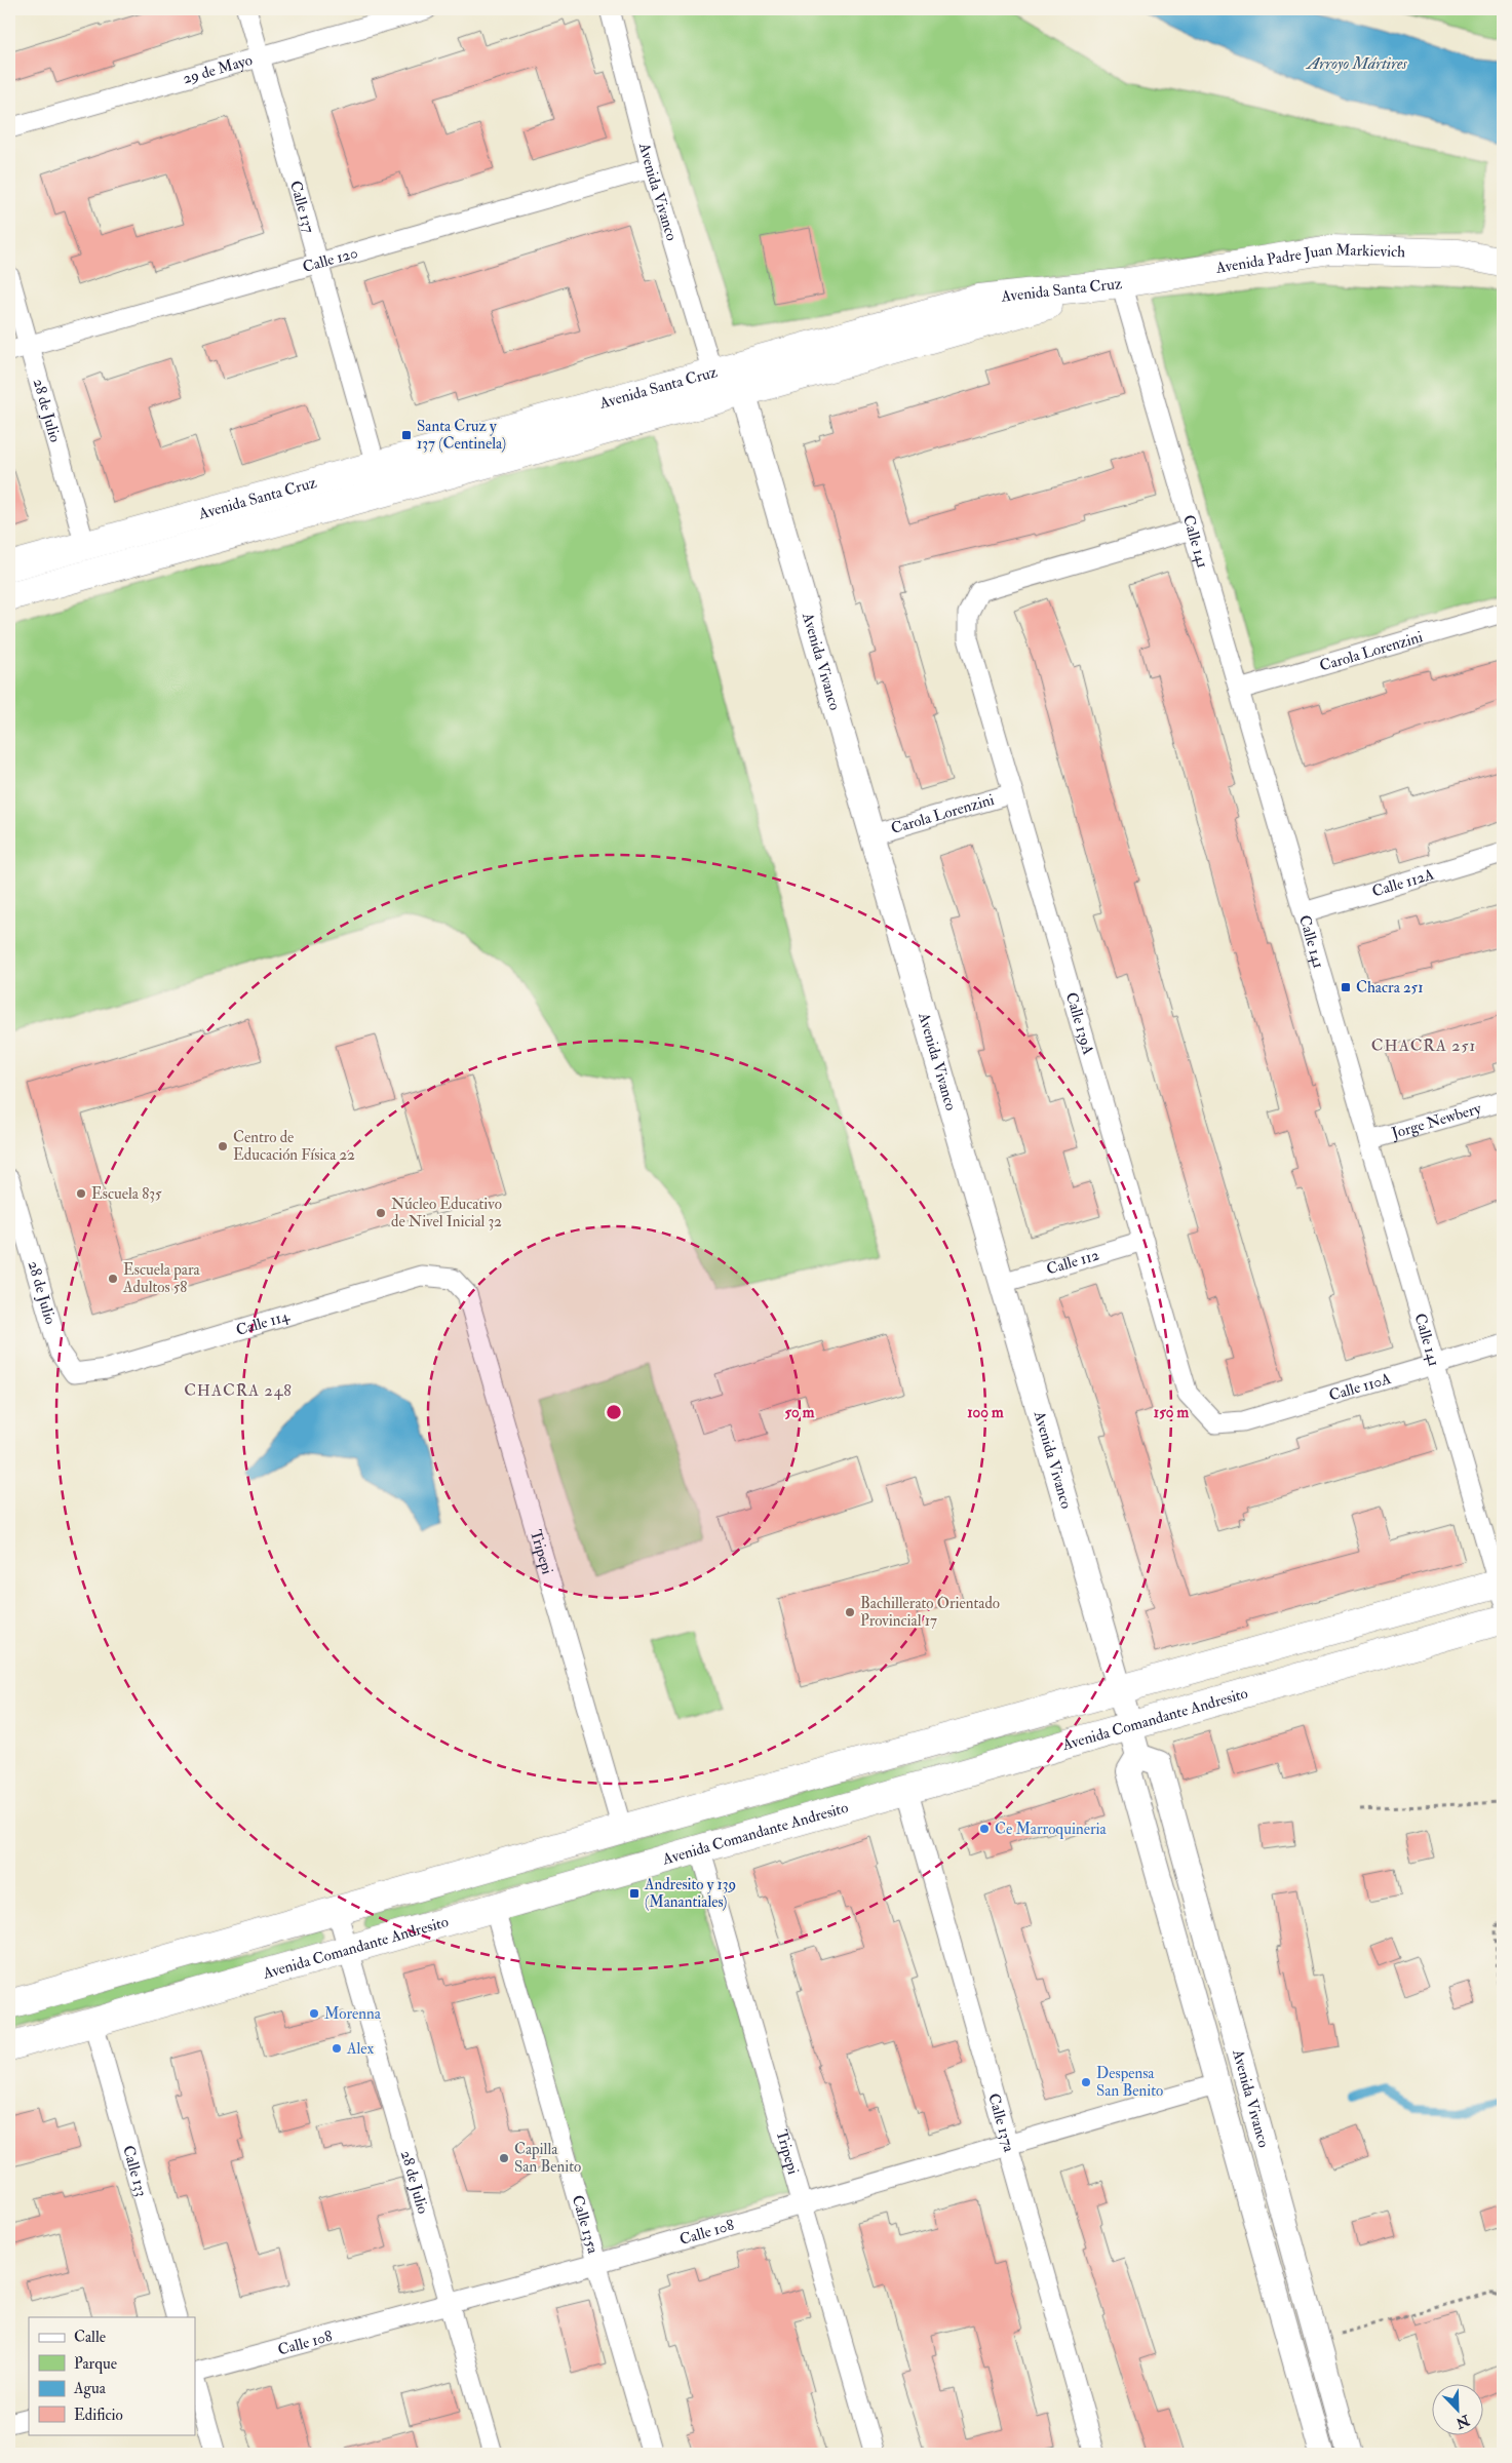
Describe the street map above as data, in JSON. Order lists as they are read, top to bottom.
{
  "streets": {
    "main road": ["Avenida Padre Juan Markievich", "Avenida Santa Cruz", "Avenida Comandante Andresito"],
    "street": [
      "29 de Mayo",
      "Avenida Vivanco",
      "Calle 137",
      "Calle 120",
      "28 de Julio",
      "Calle 141",
      "Carola Lorenzini",
      "Calle 112A",
      "Calle 139A",
      "Jorge Newbery",
      "Calle 112",
      "Calle 114",
      "Calle 110A",
      "Tripepi",
      "Calle 137a",
      "Calle 133",
      "Calle 135a",
      "Calle 108"
    ]
  },
  "crossings": [
    ["29 de Mayo", "Calle 137"],
    ["Avenida Vivanco", "Calle 120"],
    ["Avenida Vivanco", "Avenida Santa Cruz"],
    ["Avenida Vivanco", "Carola Lorenzini"],
    ["Avenida Vivanco", "Calle 112"],
    ["Avenida Vivanco", "Avenida Comandante Andresito"],
    ["Avenida Vivanco", "Calle 108"],
    ["Calle 137", "Calle 120"],
    ["Calle 137", "Avenida Santa Cruz"],
    ["Calle 120", "28 de Julio"],
    ["Avenida Padre Juan Markievich", "Avenida Santa Cruz"],
    ["Avenida Padre Juan Markievich", "Calle 141"],
    ["Avenida Santa Cruz", "28 de Julio"],
    ["Avenida Santa Cruz", "Calle 141"],
    ["28 de Julio", "Calle 114"],
    ["28 de Julio", "Avenida Comandante Andresito"],
    ["28 de Julio", "Calle 108"],
    ["Calle 141", "Carola Lorenzini"],
    ["Calle 141", "Calle 112A"],
    ["Calle 141", "Calle 139A"],
    ["Calle 141", "Jorge Newbery"],
    ["Calle 141", "Calle 110A"],
    ["Carola Lorenzini", "Calle 139A"],
    ["Calle 139A", "Calle 112"],
    ["Calle 139A", "Calle 110A"],
    ["Calle 114", "Tripepi"],
    ["Tripepi", "Avenida Comandante Andresito"],
    ["Tripepi", "Calle 108"],
    ["Avenida Comandante Andresito", "Calle 137a"],
    ["Avenida Comandante Andresito", "Calle 133"],
    ["Avenida Comandante Andresito", "Calle 135a"],
    ["Calle 137a", "Calle 108"],
    ["Calle 135a", "Calle 108"]
  ],
  "districts": ["CHACRA 251", "CHACRA 248"],
  "water": ["Arroyo Mártires"],
  "places": {
    "transit": ["Santa Cruz y 137 (Centinela)", "Chacra 251", "Andresito y 139 (Manantiales)"],
    "other": [
      "Centro de Educación Física 22",
      "Escuela 835",
      "Núcleo Educativo de Nivel Inicial 32",
      "Escuela para Adultos 58",
      "Bachillerato Orientado Provincial 17",
      "Ce Marroquineria",
      "Morenna",
      "Alex",
      "Despensa San Benito",
      "Capilla San Benito"
    ]
  },
  "legend": [
    "Calle",
    "Parque",
    "Agua",
    "Edificio"
  ],
  "north": "bottom right",
  "rings": ["50 m", "100 m", "150 m"]
}
